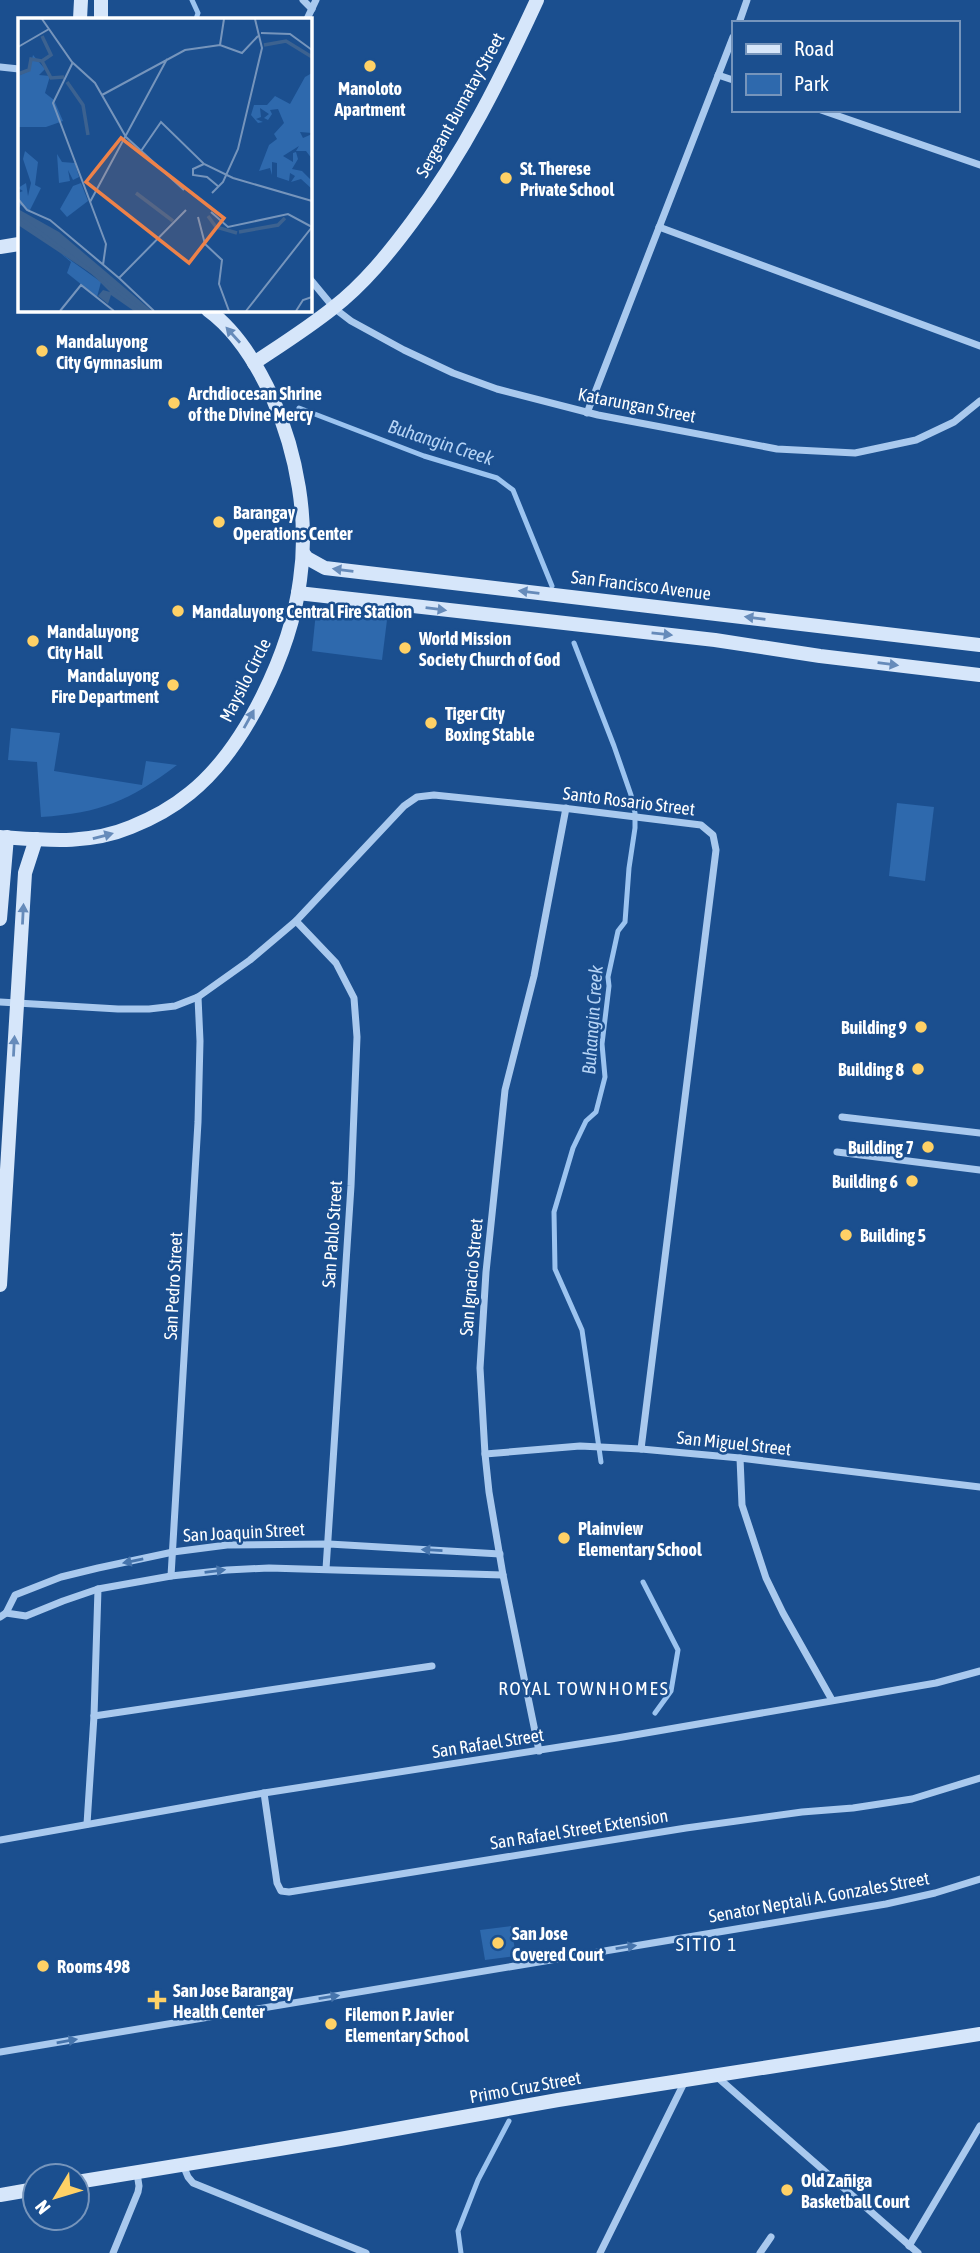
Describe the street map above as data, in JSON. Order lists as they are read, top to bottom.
{
  "streets": {
    "main road": [
      "Sergeant Bumatay Street",
      "San Francisco Avenue",
      "Maysilo Circle",
      "Primo Cruz Street"
    ],
    "street": [
      "Katarungan Street",
      "Santo Rosario Street",
      "San Pablo Street",
      "San Ignacio Street",
      "San Pedro Street",
      "San Miguel Street",
      "San Joaquin Street",
      "San Rafael Street",
      "San Rafael Street Extension",
      "Senator Neptali A. Gonzales Street"
    ]
  },
  "crossings": [
    ["Sergeant Bumatay Street", "Katarungan Street"],
    ["Sergeant Bumatay Street", "Maysilo Circle"],
    ["San Francisco Avenue", "Maysilo Circle"],
    ["Santo Rosario Street", "San Pablo Street"],
    ["Santo Rosario Street", "San Ignacio Street"],
    ["Santo Rosario Street", "San Pedro Street"],
    ["Santo Rosario Street", "San Miguel Street"],
    ["San Pablo Street", "San Joaquin Street"],
    ["San Ignacio Street", "San Miguel Street"],
    ["San Ignacio Street", "San Joaquin Street"],
    ["San Ignacio Street", "San Rafael Street"],
    ["San Pedro Street", "San Joaquin Street"],
    ["San Rafael Street", "San Rafael Street Extension"]
  ],
  "one_way": ["Senator Neptali A. Gonzales Street"],
  "districts": ["ROYAL TOWNHOMES", "SITIO 1"],
  "water": ["Buhangin Creek"],
  "places": {
    "other": [
      "Manoloto Apartment",
      "St. Therese Private School",
      "Mandaluyong City Gymnasium",
      "Archdiocesan Shrine of the Divine Mercy",
      "Barangay Operations Center",
      "Mandaluyong Central Fire Station",
      "Mandaluyong City Hall",
      "World Mission Society Church of God",
      "Mandaluyong Fire Department",
      "Tiger City Boxing Stable",
      "Building 9",
      "Building 8",
      "Building 7",
      "Building 6",
      "Building 5",
      "Plainview Elementary School",
      "San Jose Covered Court",
      "Rooms 498",
      "Filemon P. Javier Elementary School",
      "Old Zañiga Basketball Court"
    ],
    "health": ["San Jose Barangay Health Center"]
  },
  "legend": ["Road", "Park"],
  "north": "bottom left"
}
